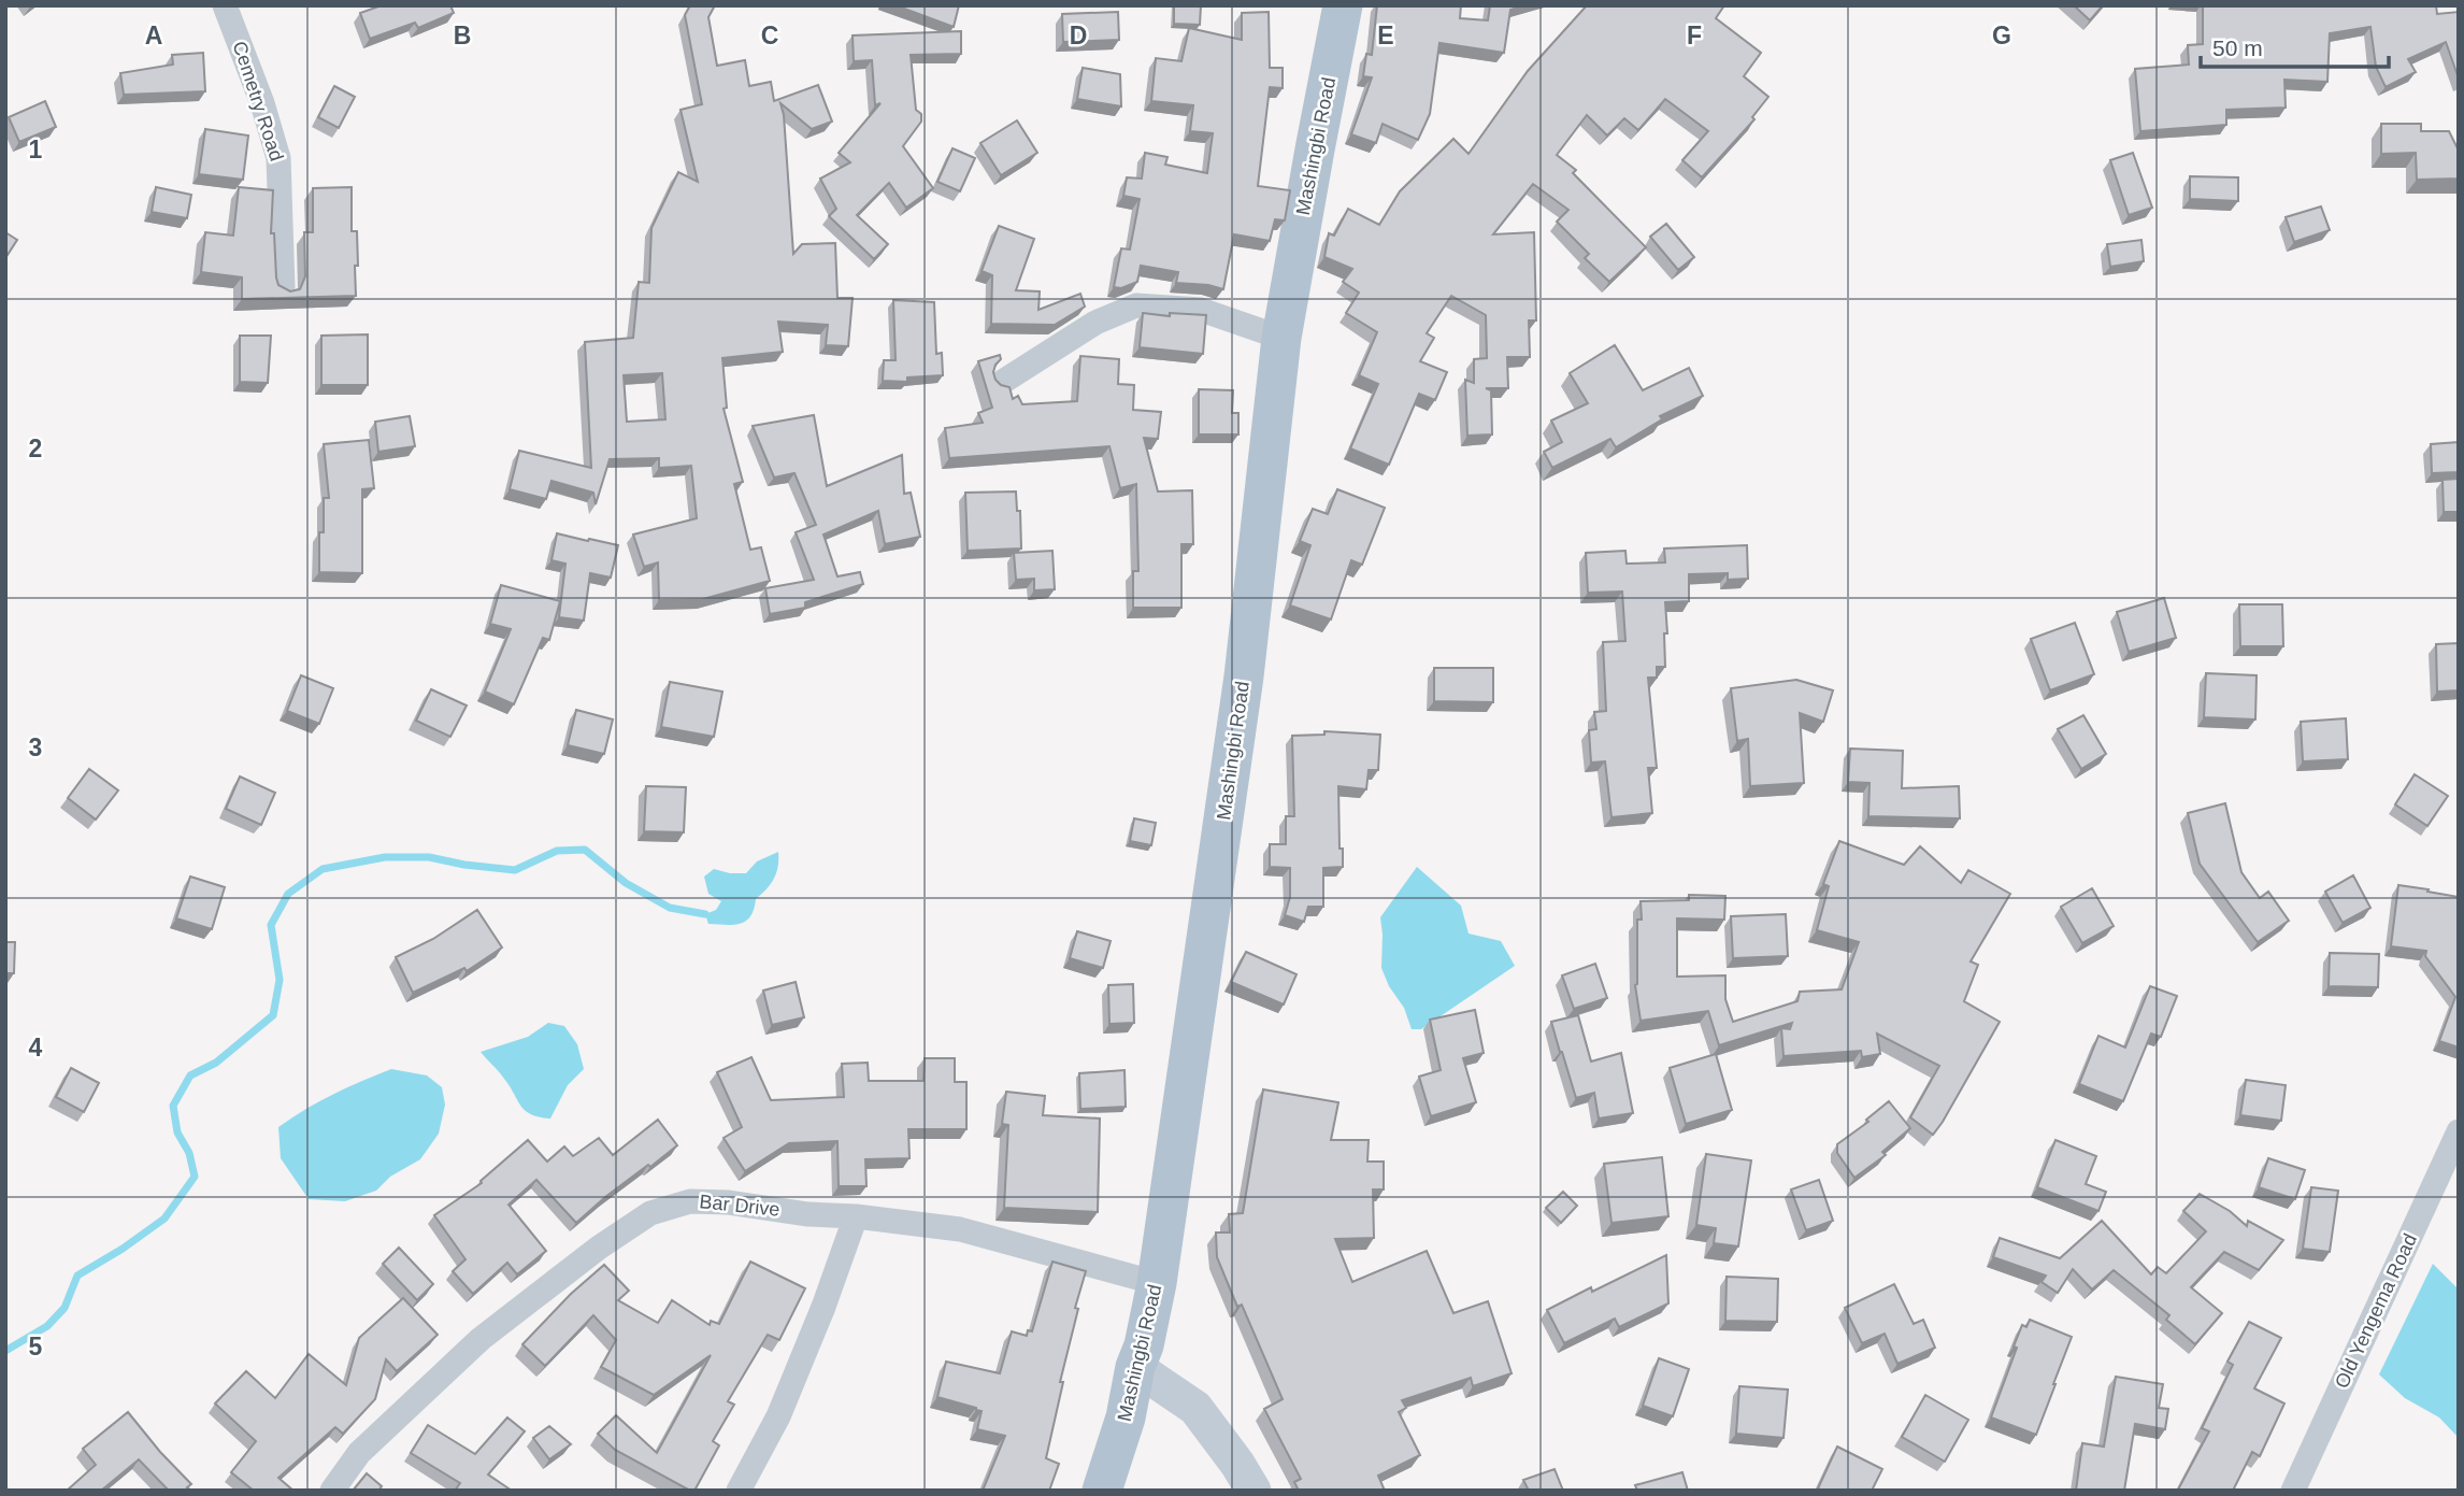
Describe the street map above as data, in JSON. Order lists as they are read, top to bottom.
{
  "streets": {
    "main road": ["Mashingbi Road"],
    "street": ["Cemetry Road", "Bar Drive", "Old Yengema Road"]
  },
  "crossings": [
    ["Mashingbi Road", "Bar Drive"]
  ],
  "scale_bar": "50 m",
  "grid": {
    "columns": [
      "A",
      "B",
      "C",
      "D",
      "E",
      "F",
      "G"
    ],
    "rows": [
      "1",
      "2",
      "3",
      "4",
      "5"
    ]
  }
}
